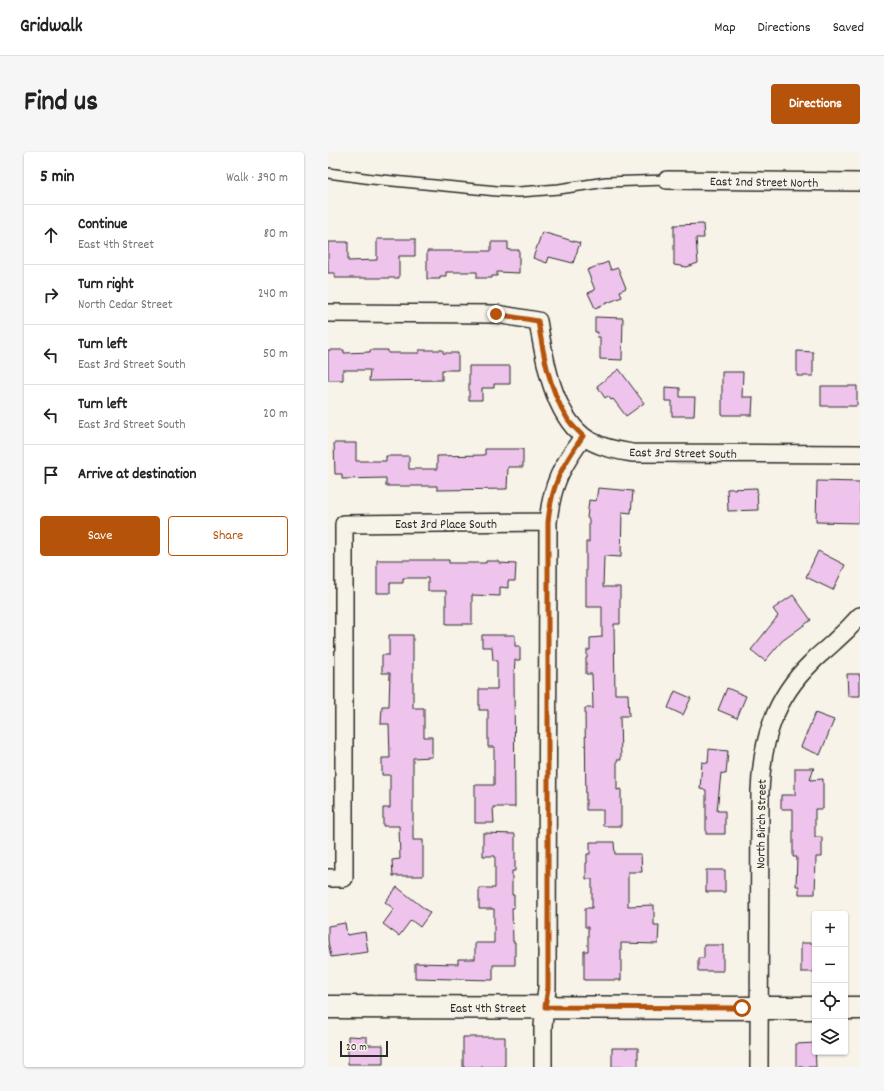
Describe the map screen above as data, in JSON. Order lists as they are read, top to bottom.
{
  "streets": {
    "street": [
      "East 2nd Street North",
      "East 3rd Street South",
      "East 3rd Place South",
      "North Birch Street",
      "East 4th Street"
    ]
  },
  "crossings": [
    ["North Birch Street", "East 4th Street"]
  ],
  "scale_bar": "20 m",
  "page": {
    "header": "Gridwalk",
    "nav": ["Map", "Directions", "Saved"],
    "title": "Find us",
    "buttons": [
      "Directions",
      ["Save", "Share"]
    ],
    "heading": ["5 min", "Walk · 390 m"],
    "list": [
      ["Continue", "East 4th Street", "80 m"],
      ["Turn right", "North Cedar Street", "240 m"],
      ["Turn left", "East 3rd Street South", "50 m"],
      ["Turn left", "East 3rd Street South", "20 m"],
      "Arrive at destination"
    ],
    "map_buttons": ["+", "−"],
    "scale": "20 m"
  }
}
